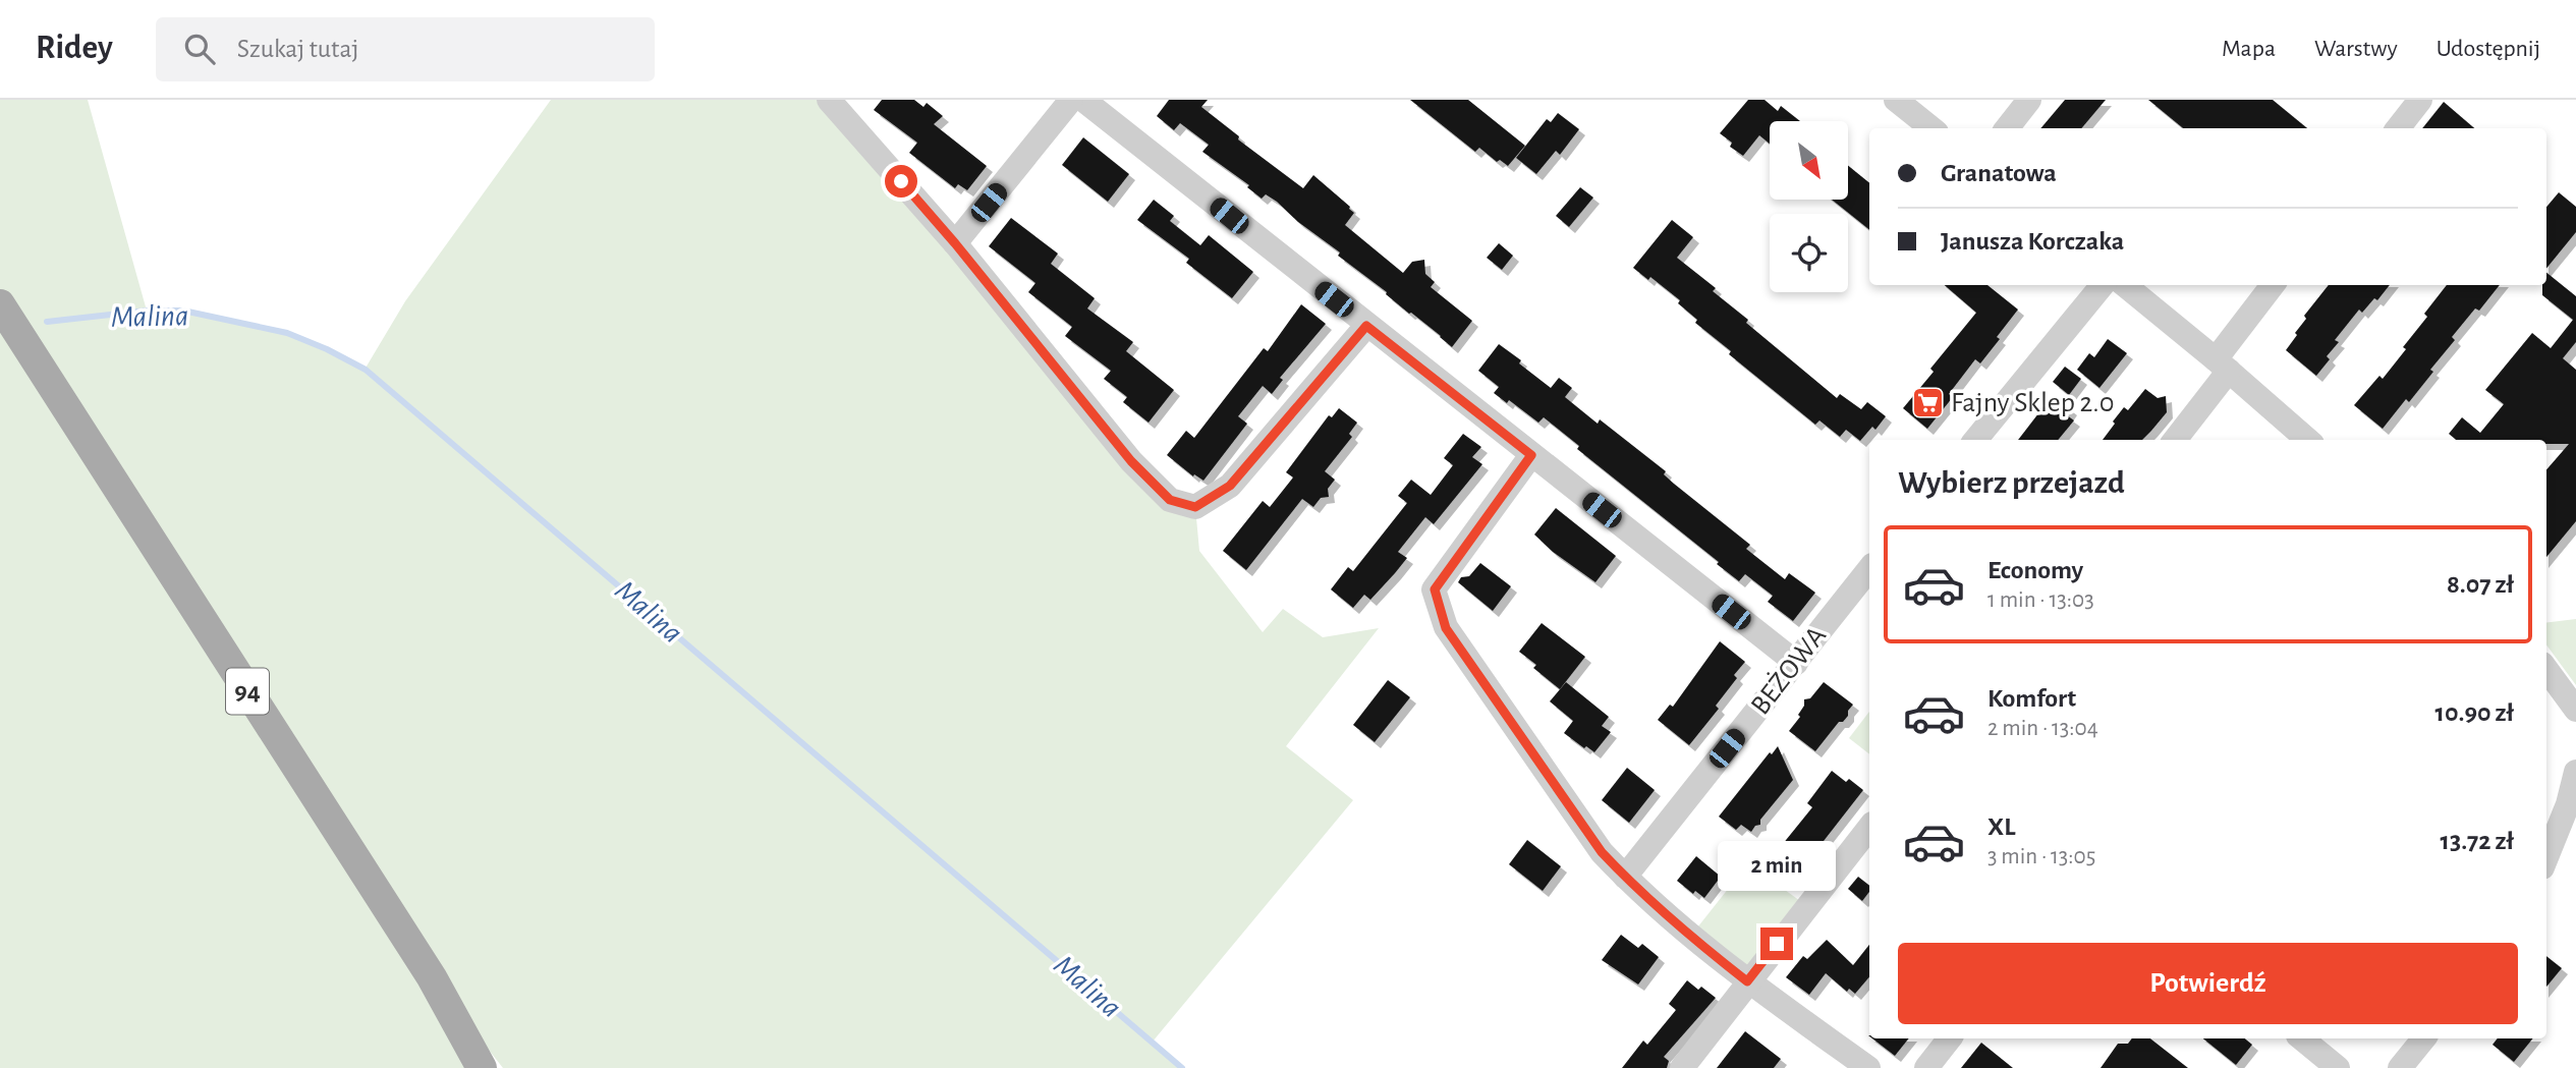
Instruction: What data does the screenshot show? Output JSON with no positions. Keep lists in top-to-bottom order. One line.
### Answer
{"streets":{"main road":["94"],"street":["BEŻOWA"]},"water":["Malina"],"places":{"supermarket":["Fajny Sklep 2.0"]},"north":"bottom right","page":{"header":"Ridey","search":"Szukaj tutaj","nav":["Mapa","Warstwy","Udostępnij"],"banner":["Granatowa","Janusza Korczaka"],"heading":"Wybierz przejazd","list":[{"name":"Economy","note":"1 min · 13:03","value":"8.07 zł"},{"name":"Komfort","note":"2 min · 13:04","value":"10.90 zł"},{"name":"XL","note":"3 min · 13:05","value":"13.72 zł"}],"bubble":"2 min","buttons":"Potwierdź"}}
